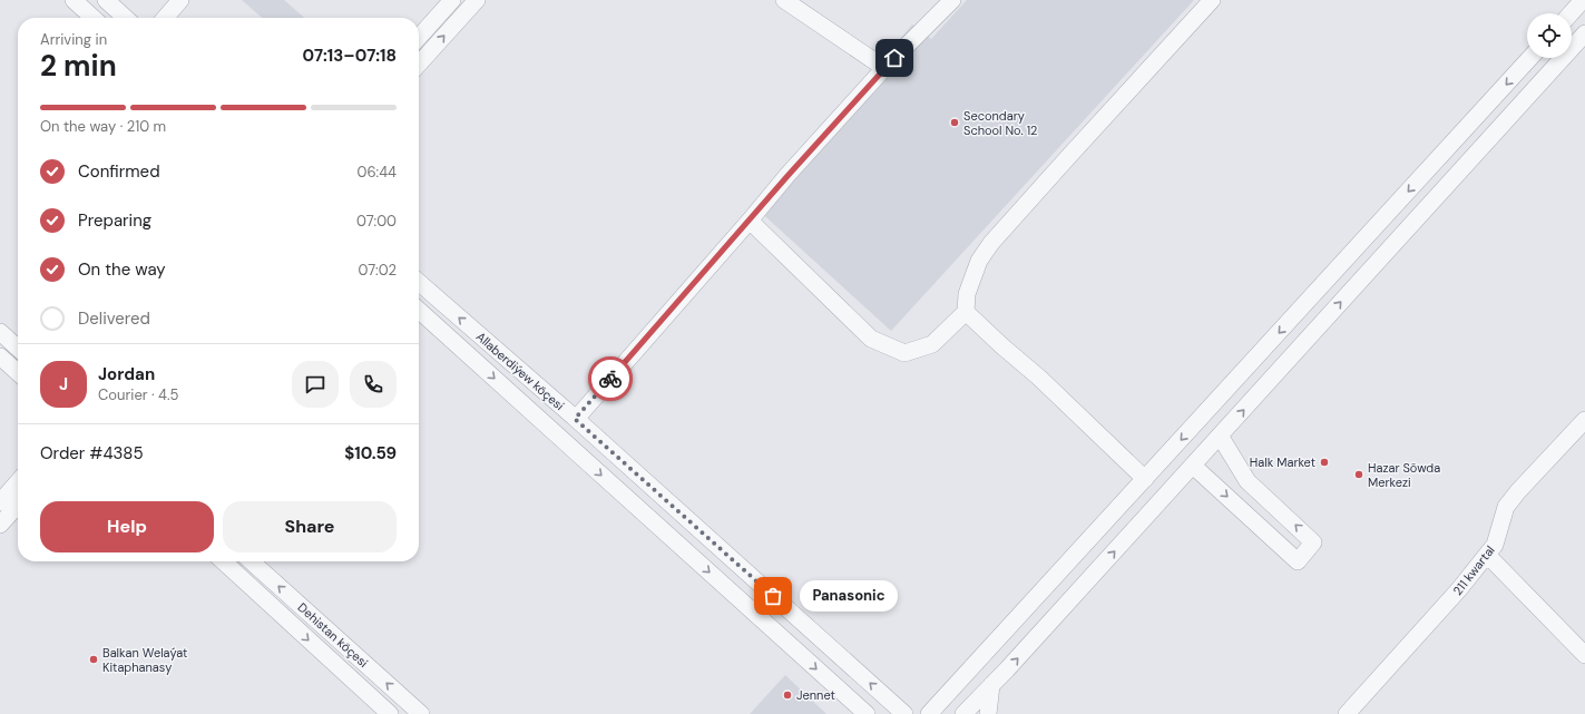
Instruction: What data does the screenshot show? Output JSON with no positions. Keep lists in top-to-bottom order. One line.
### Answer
{"streets":{"street":["Allaberdiýew köçesi","211 kwartal","Dehistan köçesi"]},"places":["Secondary School No. 12","Halk Market","Hazar Söwda Merkezi","Panasonic","Balkan Welaýat Kitaphanasy","Jennet"],"page":{"heading":["2 min","Arriving in","07:13–07:18"],"panel":["Jordan","Courier · 4.5","Order #4385","$10.59"],"bar":"On the way · 210 m","list":[["Confirmed","06:44"],["Preparing","07:00"],["On the way","07:02"],"Delivered"],"round":"J","buttons":["Help","Share"],"bubble":"Panasonic"}}
